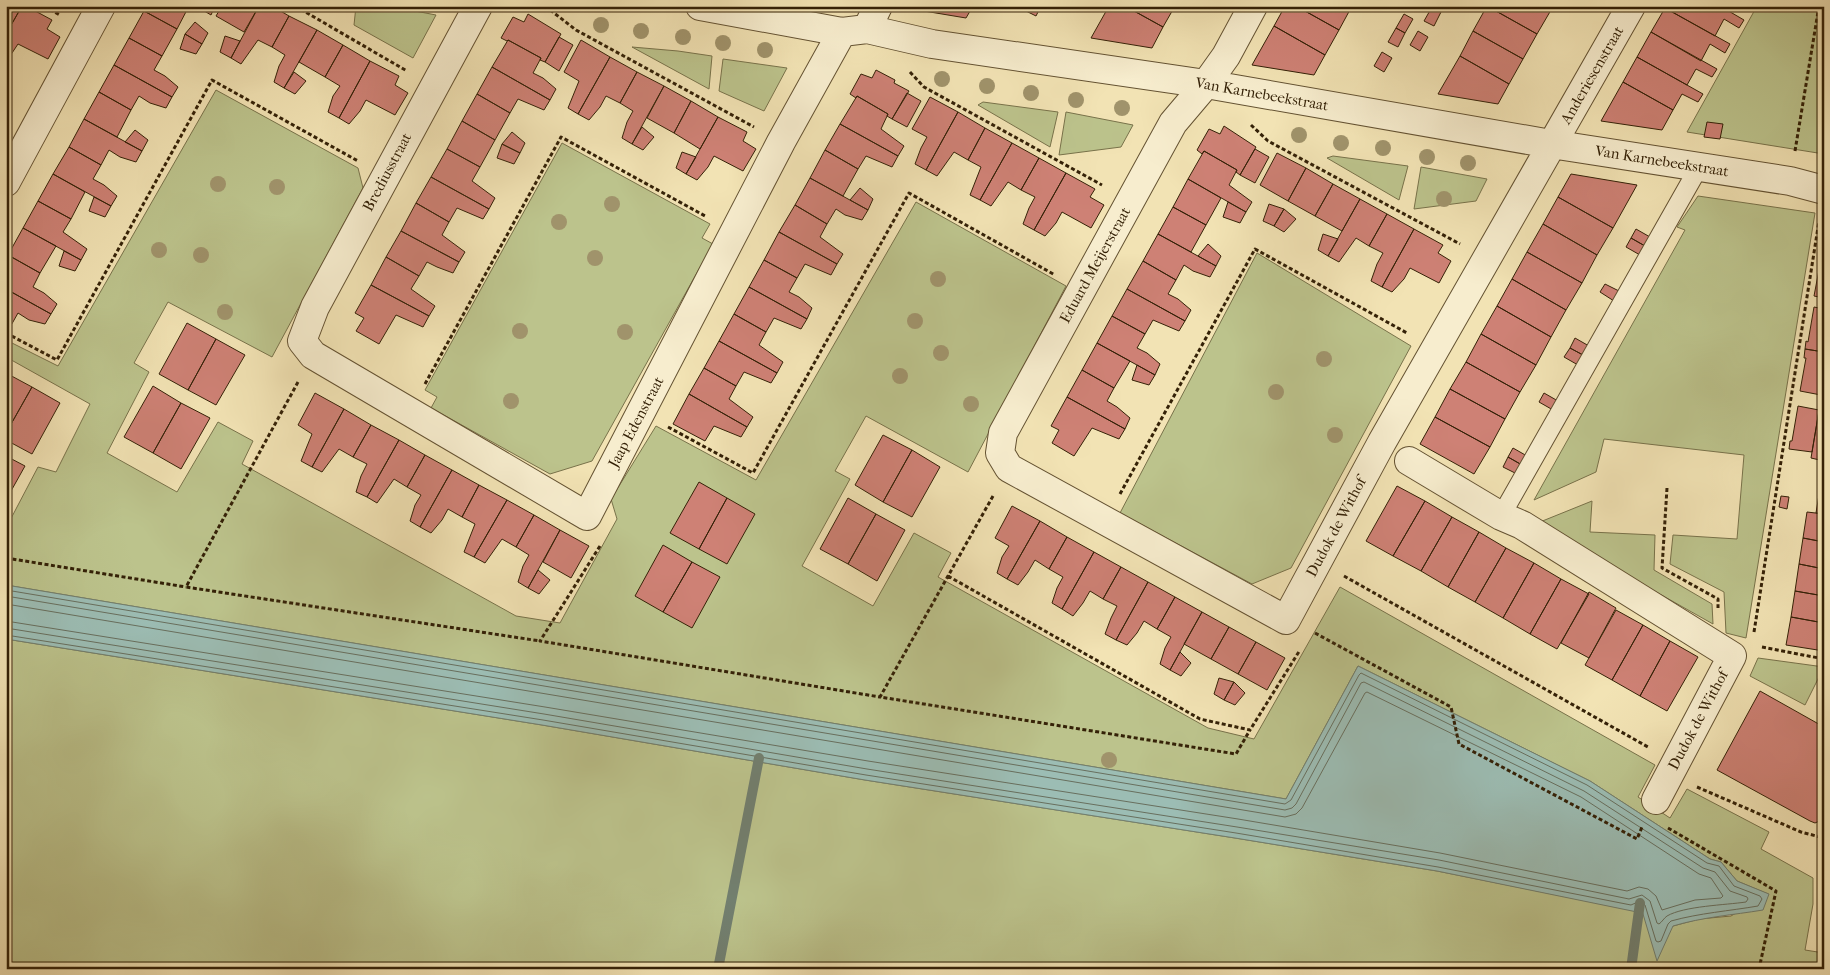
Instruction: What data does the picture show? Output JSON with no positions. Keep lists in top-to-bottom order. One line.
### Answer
{"streets":{"street":["Anderiesenstraat","Van Karnebeekstraat","Brediusstraat","Eduard Meijerstraat","Jaap Edenstraat","Dudok de Withof"]},"crossings":[["Anderiesenstraat","Van Karnebeekstraat"],["Anderiesenstraat","Dudok de Withof"],["Van Karnebeekstraat","Eduard Meijerstraat"],["Van Karnebeekstraat","Jaap Edenstraat"],["Van Karnebeekstraat","Dudok de Withof"],["Eduard Meijerstraat","Dudok de Withof"]]}
